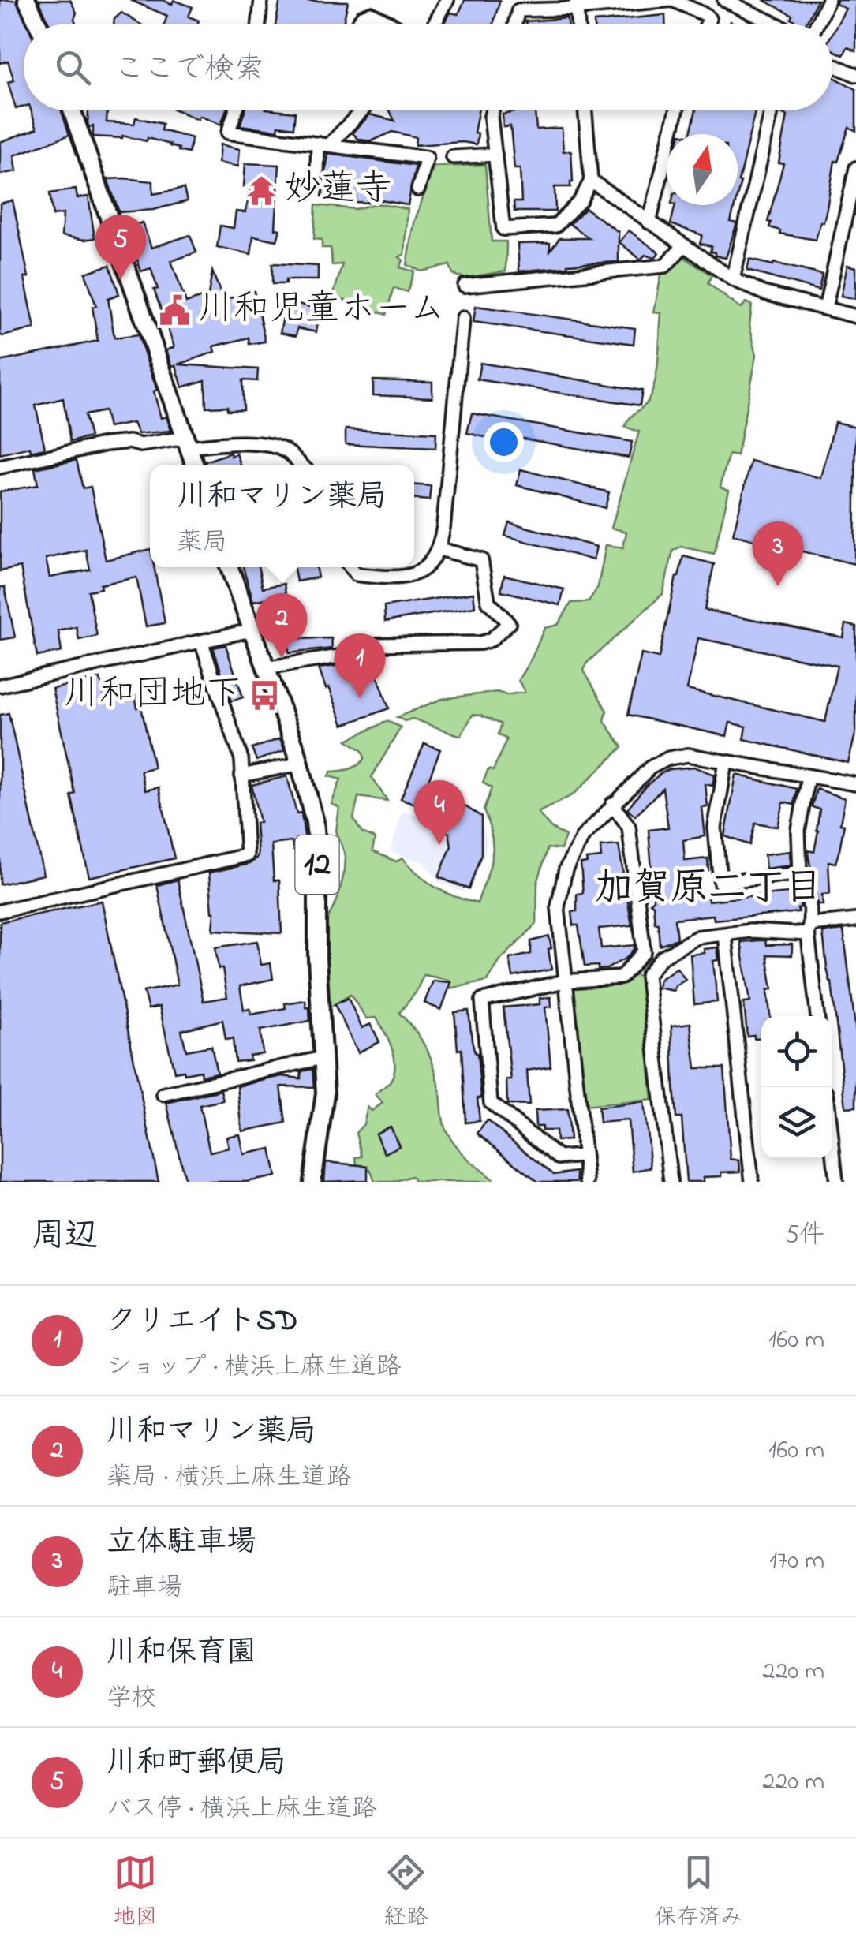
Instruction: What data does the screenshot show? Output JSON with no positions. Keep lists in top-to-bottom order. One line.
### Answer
{"streets":{"main road":["12"]},"districts":["加賀原二丁目"],"places":{"temple":["妙蓮寺"],"public building":["川和児童ホーム"],"bus stop":["川和団地下"]},"north":"top","page":{"search":"ここで検索","pins":["5","3","2","1","4"],"popup":["川和マリン薬局","薬局"],"heading":["周辺","5件"],"list":[{"mark":"1","name":"クリエイトSD","note":"ショップ · 横浜上麻生道路","value":"160 m"},{"mark":"2","name":"川和マリン薬局","note":"薬局 · 横浜上麻生道路","value":"160 m"},{"mark":"3","name":"立体駐車場","note":"駐車場","value":"170 m"},{"mark":"4","name":"川和保育園","note":"学校","value":"220 m"},{"mark":"5","name":"川和町郵便局","note":"バス停 · 横浜上麻生道路","value":"220 m"}],"nav":["地図","経路","保存済み"]}}
